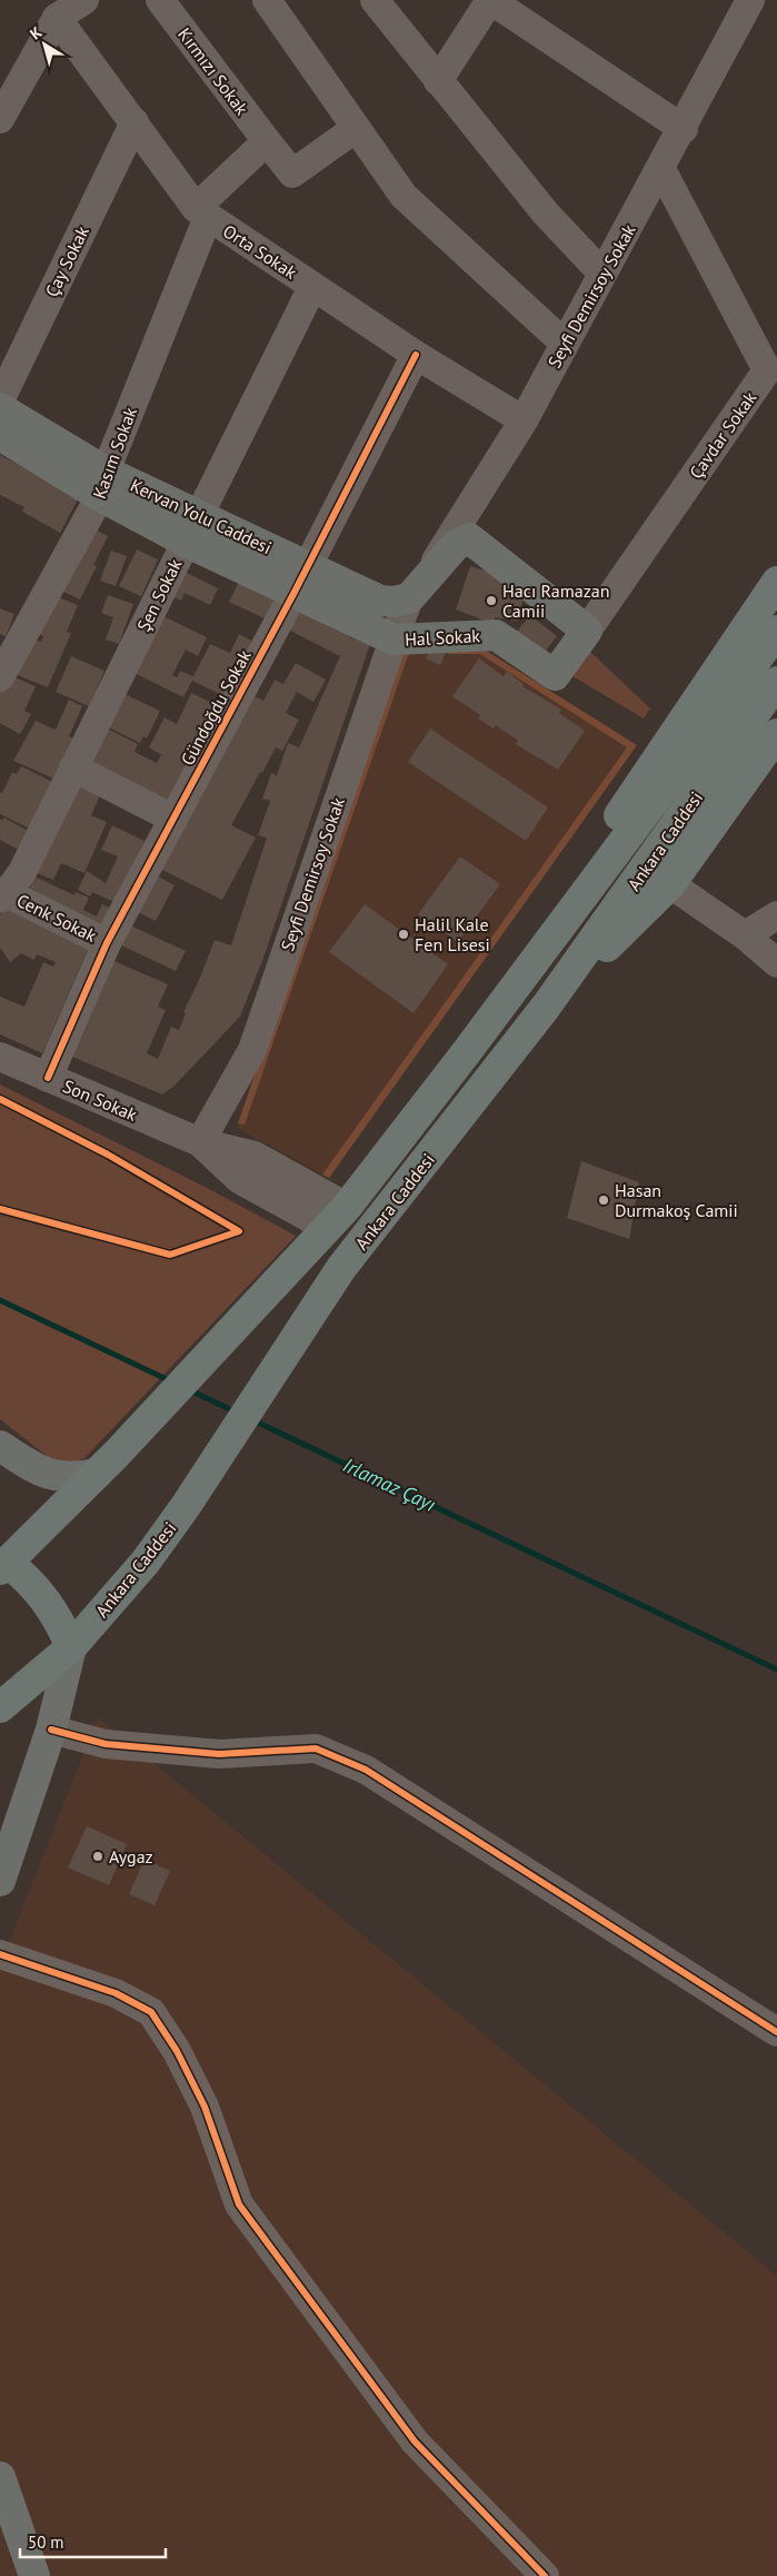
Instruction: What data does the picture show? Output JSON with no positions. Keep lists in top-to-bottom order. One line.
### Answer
{"streets":{"highway":["Ankara Caddesi"],"main road":["Kervan Yolu Caddesi","Hal Sokak"],"street":["Kırmızı Sokak","Orta Sokak","Çay Sokak","Seyfi Demirsoy Sokak","Çavdar Sokak","Kasım Sokak","Şen Sokak","Gündoğdu Sokak","Cenk Sokak","Son Sokak"]},"crossings":[["Kırmızı Sokak","Kasım Sokak"],["Orta Sokak","Çay Sokak"],["Orta Sokak","Seyfi Demirsoy Sokak"],["Orta Sokak","Kasım Sokak"],["Orta Sokak","Şen Sokak"],["Orta Sokak","Gündoğdu Sokak"],["Seyfi Demirsoy Sokak","Çavdar Sokak"],["Seyfi Demirsoy Sokak","Kervan Yolu Caddesi"],["Seyfi Demirsoy Sokak","Hal Sokak"],["Seyfi Demirsoy Sokak","Son Sokak"],["Çavdar Sokak","Hal Sokak"],["Kasım Sokak","Kervan Yolu Caddesi"],["Kervan Yolu Caddesi","Şen Sokak"],["Kervan Yolu Caddesi","Hal Sokak"],["Kervan Yolu Caddesi","Gündoğdu Sokak"],["Şen Sokak","Cenk Sokak"],["Gündoğdu Sokak","Cenk Sokak"],["Gündoğdu Sokak","Son Sokak"],["Ankara Caddesi","Son Sokak"]],"water":["Irlamaz Çayı"],"places":["Hacı Ramazan Camii","Halil Kale Fen Lisesi","Hasan Durmakoş Camii","Aygaz"],"scale_bar":"50 m","north":"top left"}
